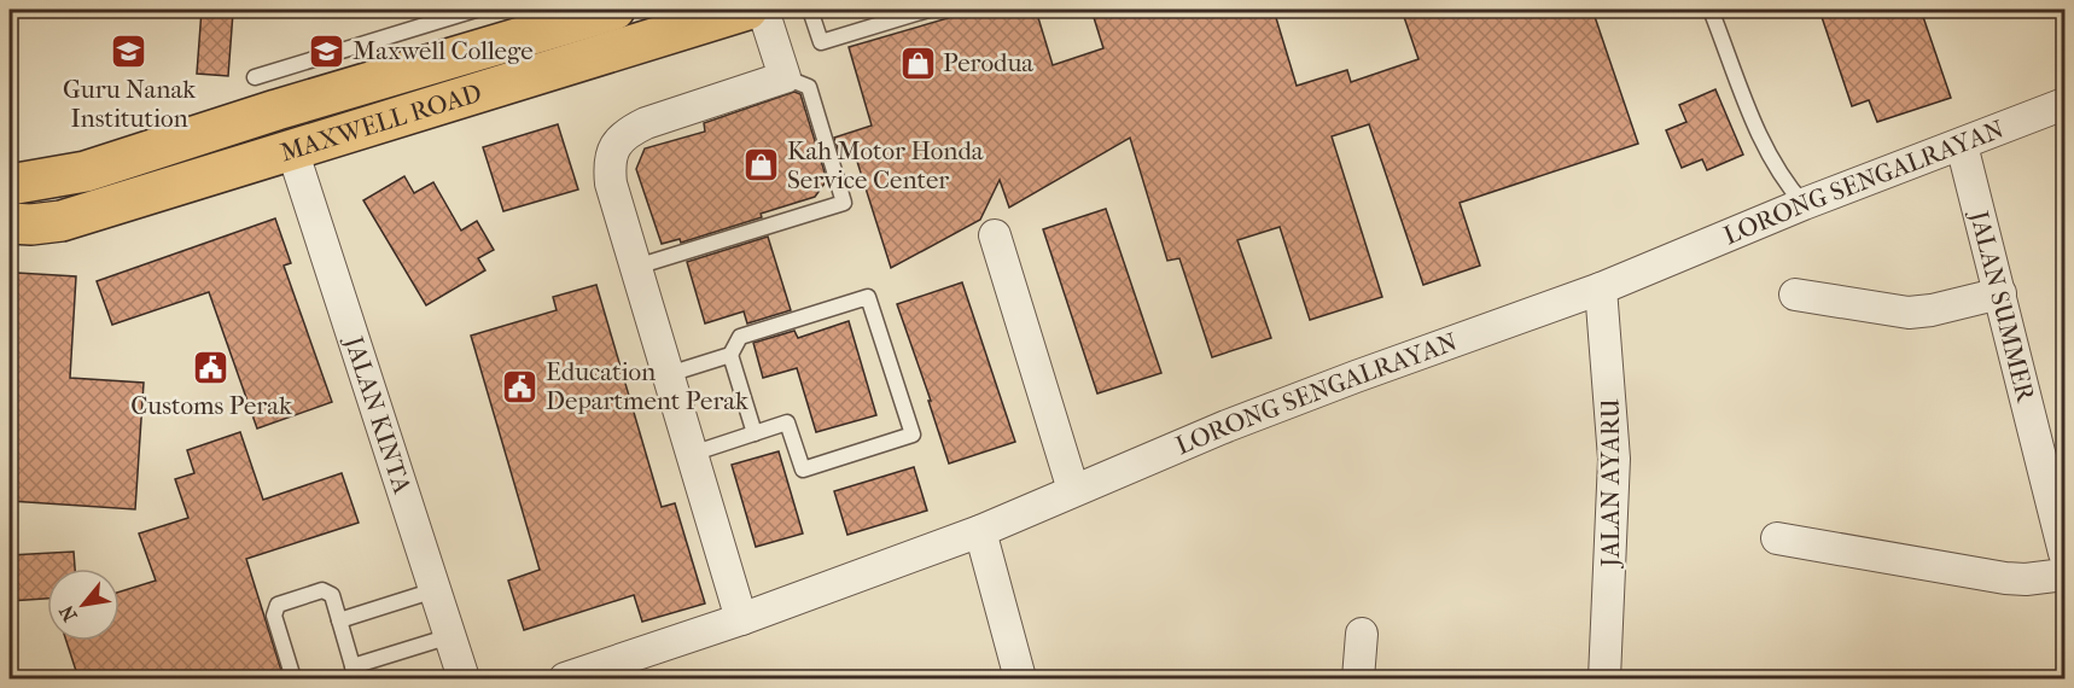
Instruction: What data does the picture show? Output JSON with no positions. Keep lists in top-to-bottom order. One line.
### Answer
{"streets":{"main road":["MAXWELL ROAD"],"street":["LORONG SENGALRAYAN","JALAN SUMMER","JALAN KINTA","JALAN AYARU"]},"crossings":[["MAXWELL ROAD","JALAN KINTA"],["LORONG SENGALRAYAN","JALAN SUMMER"],["LORONG SENGALRAYAN","JALAN AYARU"]],"places":{"school or university":["Maxwell College","Guru Nanak Institution"],"shop":["Perodua","Kah Motor Honda Service Center"],"public building":["Customs Perak","Education Department Perak"]},"north":"bottom left"}
